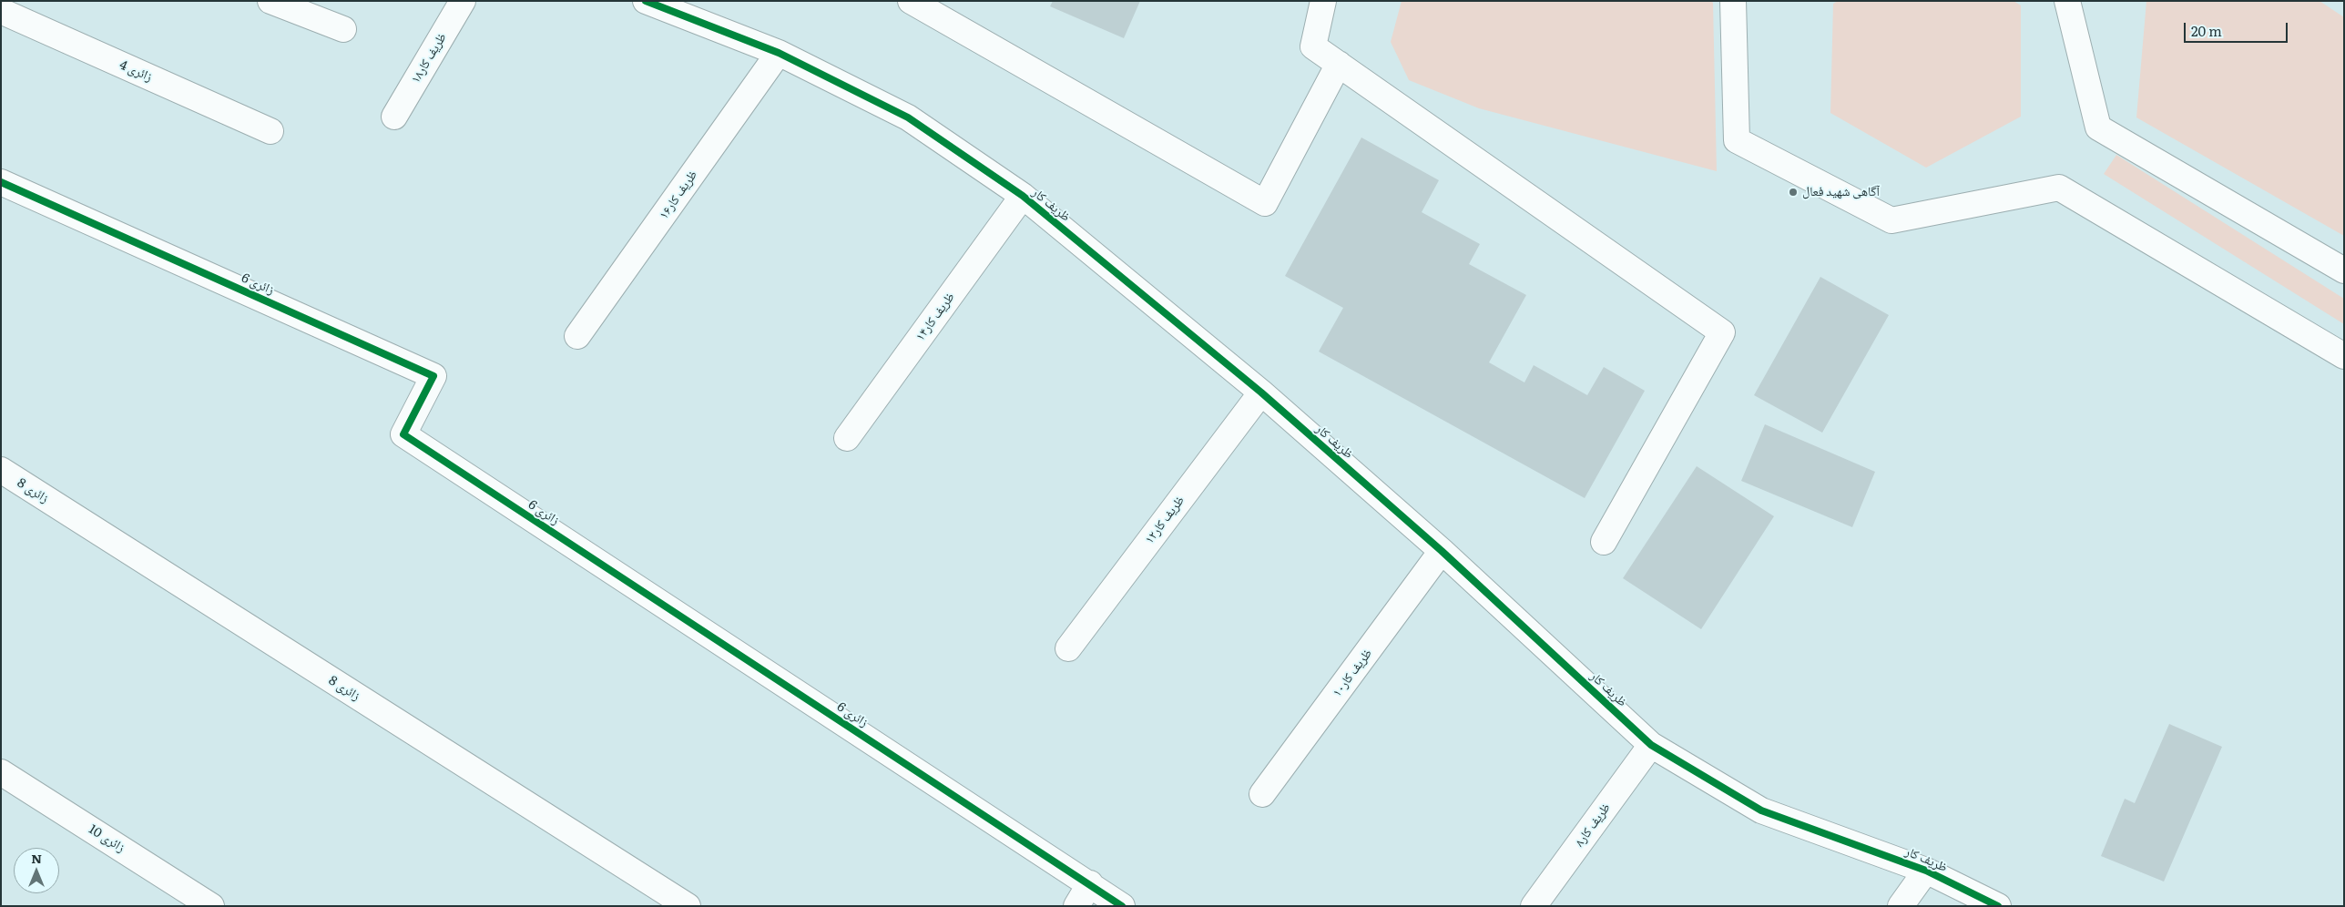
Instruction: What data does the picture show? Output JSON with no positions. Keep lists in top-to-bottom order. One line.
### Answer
{"streets":{"street":["ظریف کار۱۸","زائری 4","ظریف کار۱۶","ظریف کار","6 زائری","ظریف کار۱۴","8 زائری","ظریف کار۱۲","ظریف کار۱۰","ظریف کار۸","10 زائری"]},"crossings":[["ظریف کار۱۶","ظریف کار"],["ظریف کار","ظریف کار۱۴"],["ظریف کار","ظریف کار۱۲"],["ظریف کار","ظریف کار۱۰"],["ظریف کار","ظریف کار۸"]],"places":["آگاهی شهید فعال"],"scale_bar":"20 m","north":"top"}
